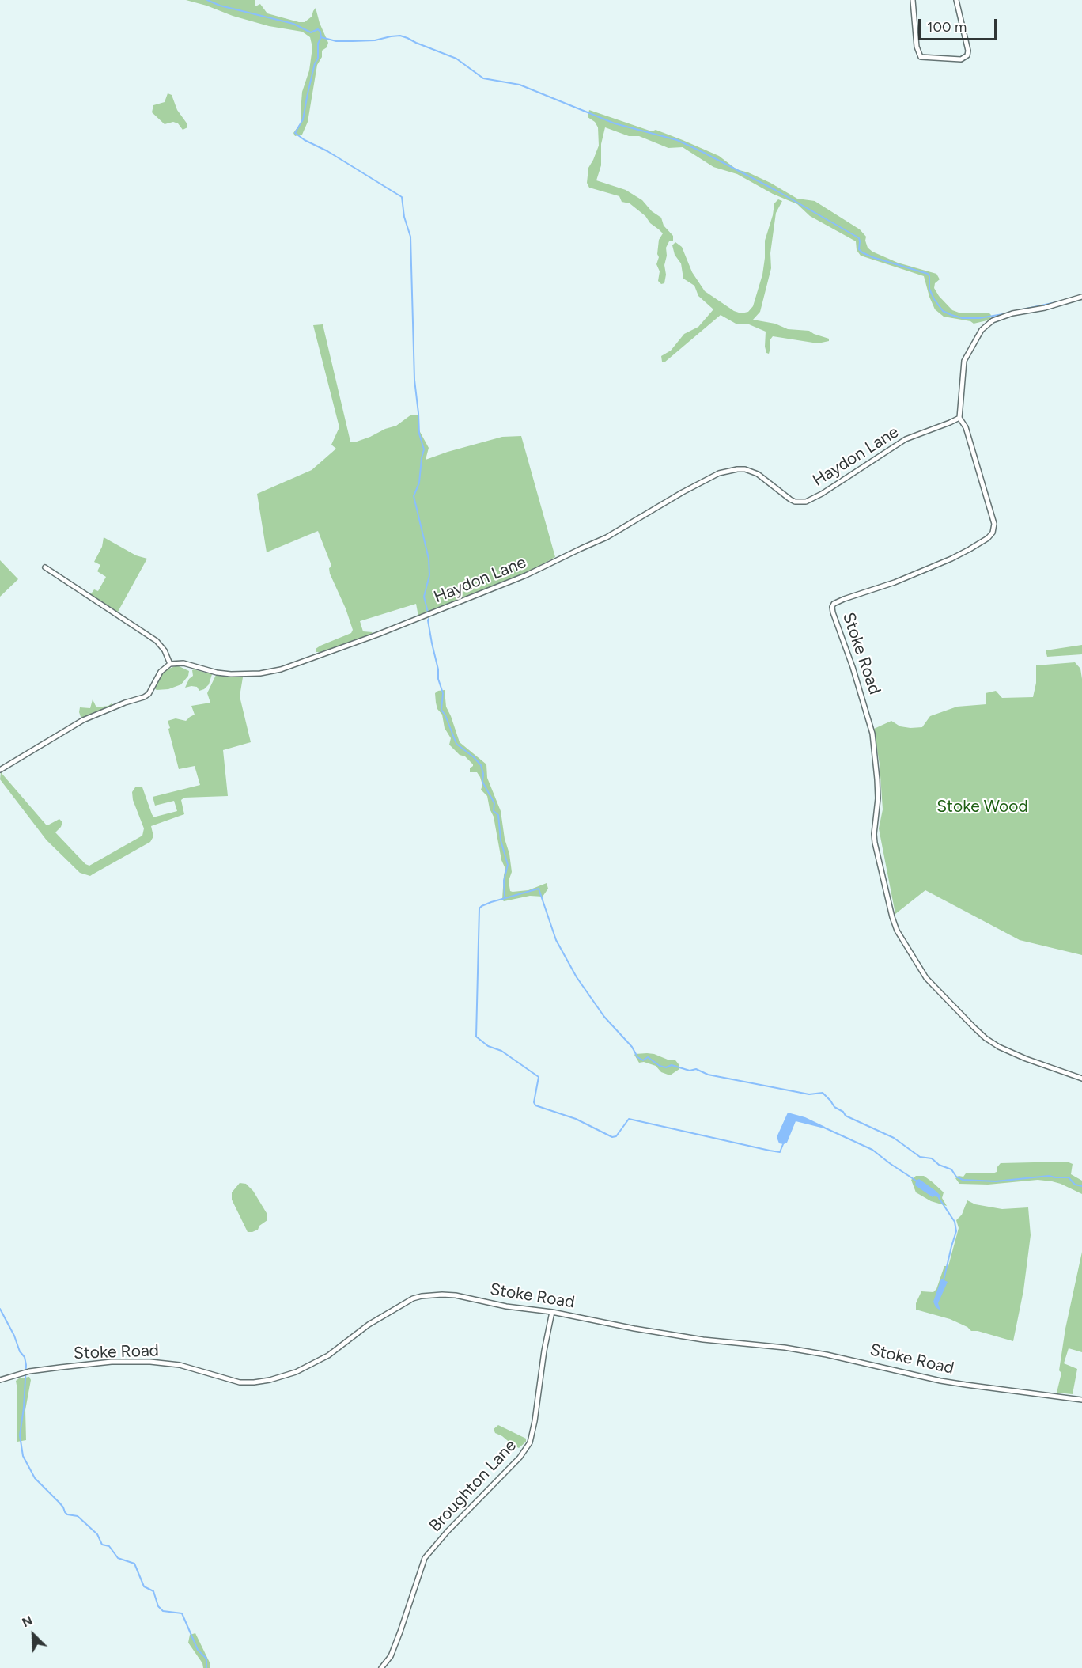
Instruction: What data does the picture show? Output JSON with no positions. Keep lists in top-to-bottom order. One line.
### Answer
{"streets":{"street":["Haydon Lane","Stoke Road","Broughton Lane"]},"crossings":[["Haydon Lane","Stoke Road"],["Stoke Road","Broughton Lane"]],"parks":["Stoke Wood"],"scale_bar":"100 m","north":"top left"}
